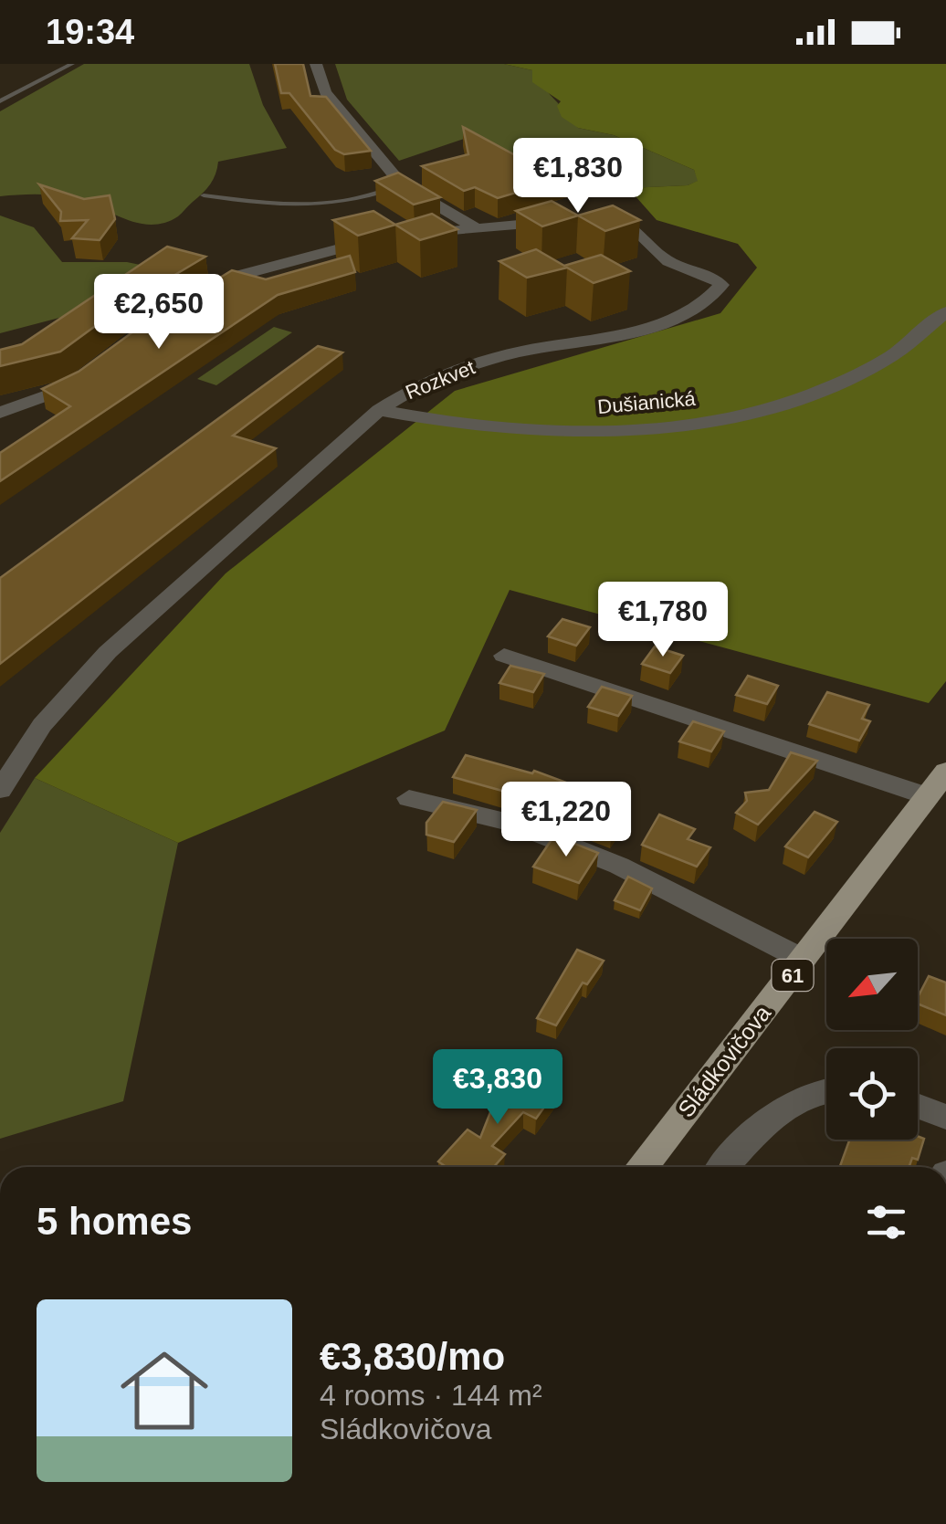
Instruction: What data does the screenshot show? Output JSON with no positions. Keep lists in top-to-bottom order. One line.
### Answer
{"streets":{"main road":["61","Sládkovičova"],"street":["Rozkvet","Dušianická"]},"crossings":[["Rozkvet","Dušianická"]],"north":"bottom left","page":{"status":"19:34","price":["€1,830","€2,650","€1,780","€1,220","€3,830"],"heading":"5 homes","list":[{"name":"€3,830/mo","note":"4 rooms · 144 m² · Sládkovičova"}]}}
